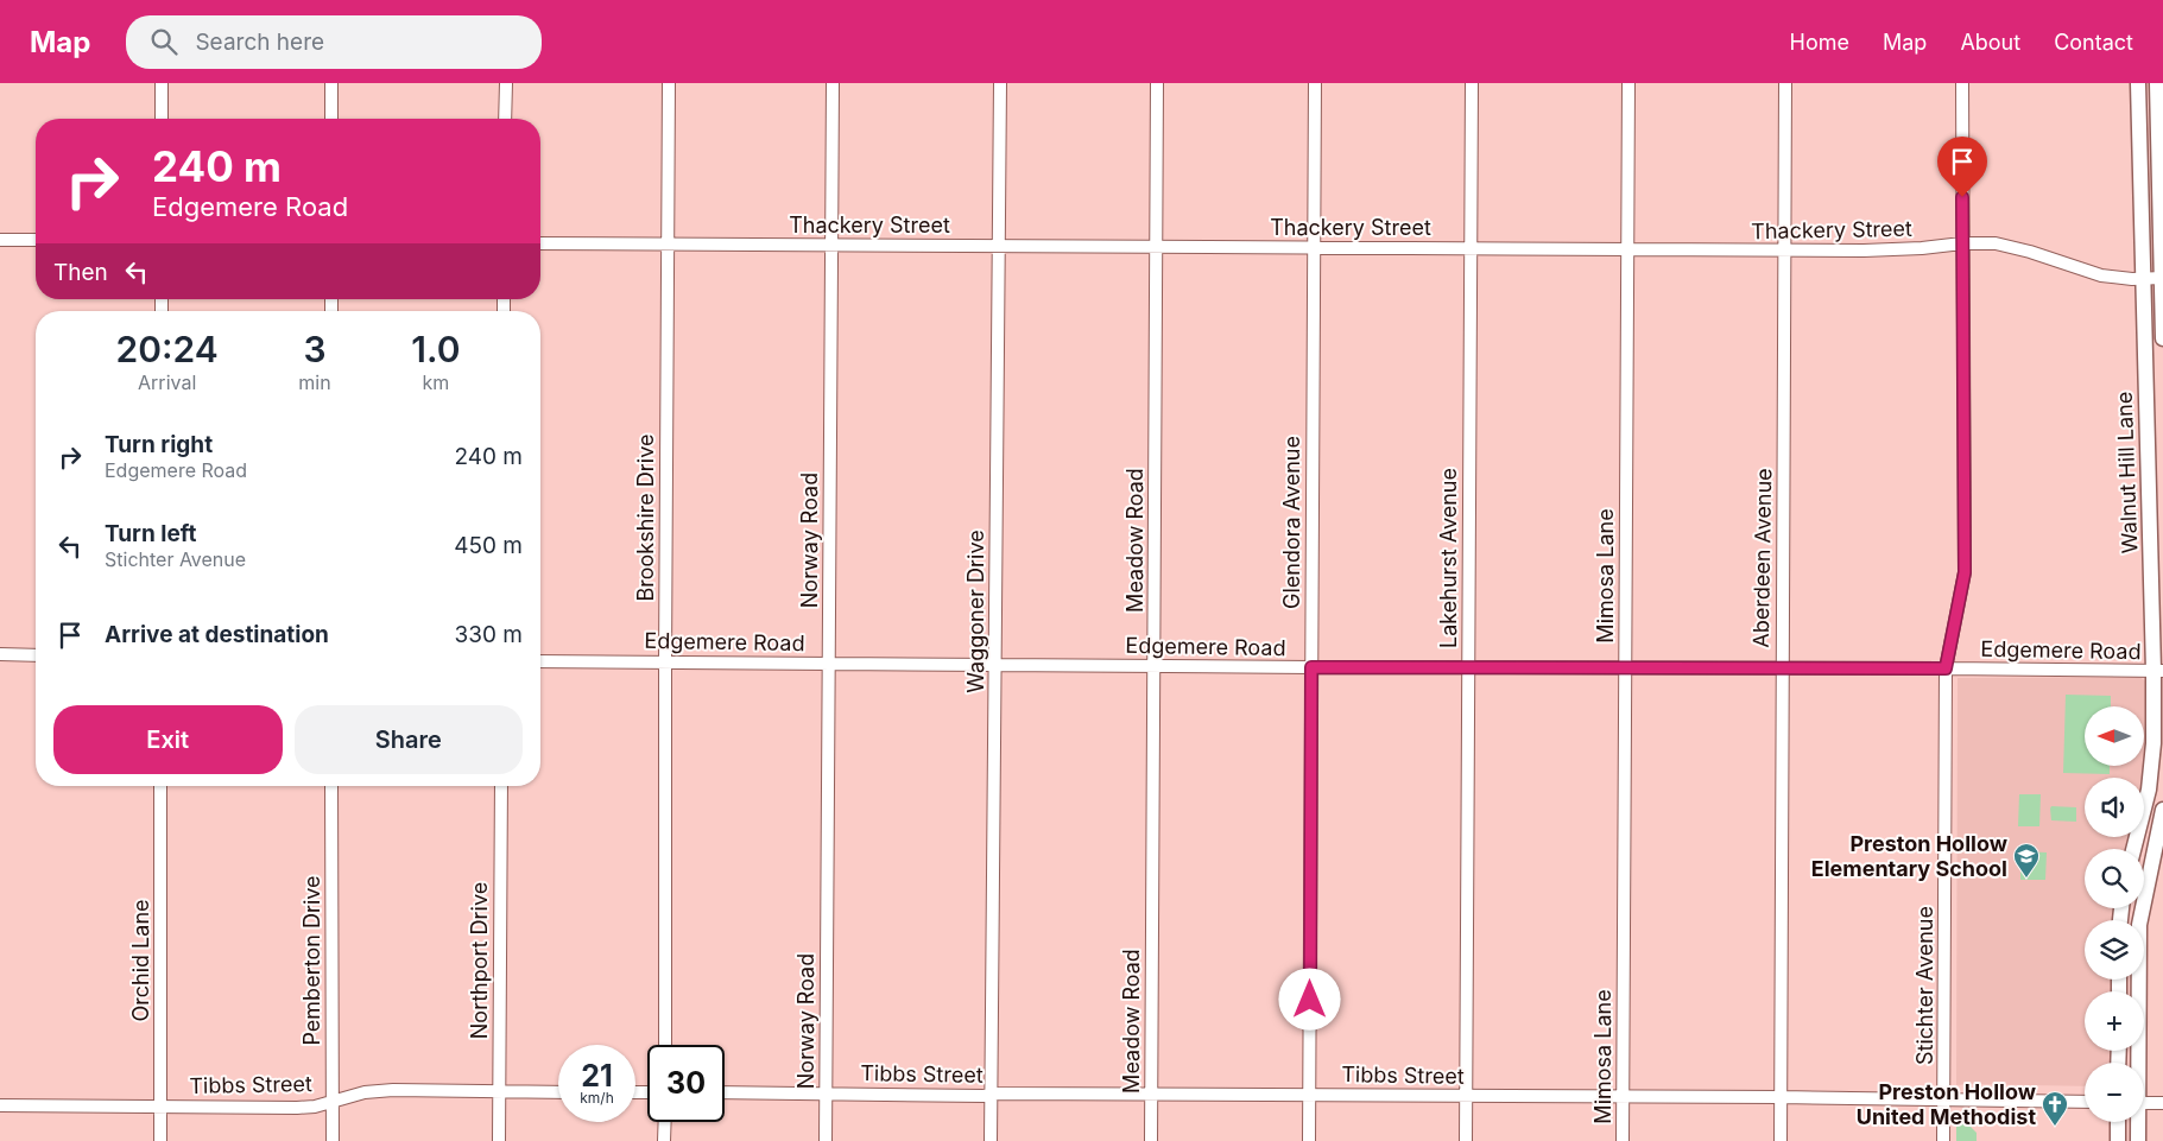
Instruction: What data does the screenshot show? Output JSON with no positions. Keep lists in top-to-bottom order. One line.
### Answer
{"streets":{"main road":["Walnut Hill Lane"],"street":["Thackery Street","Brookshire Drive","Glendora Avenue","Norway Road","Meadow Road","Lakehurst Avenue","Aberdeen Avenue","Mimosa Lane","Waggoner Drive","Edgemere Road","Orchid Lane","Pemberton Drive","Northport Drive","Stichter Avenue","Tibbs Street"]},"crossings":[["Thackery Street","Walnut Hill Lane"],["Thackery Street","Brookshire Drive"],["Thackery Street","Glendora Avenue"],["Thackery Street","Norway Road"],["Thackery Street","Meadow Road"],["Thackery Street","Lakehurst Avenue"],["Thackery Street","Aberdeen Avenue"],["Thackery Street","Mimosa Lane"],["Thackery Street","Waggoner Drive"],["Thackery Street","Stichter Avenue"],["Walnut Hill Lane","Edgemere Road"],["Brookshire Drive","Edgemere Road"],["Glendora Avenue","Edgemere Road"],["Glendora Avenue","Tibbs Street"],["Norway Road","Edgemere Road"],["Norway Road","Tibbs Street"],["Meadow Road","Edgemere Road"],["Meadow Road","Tibbs Street"],["Lakehurst Avenue","Edgemere Road"],["Lakehurst Avenue","Tibbs Street"],["Aberdeen Avenue","Edgemere Road"],["Aberdeen Avenue","Tibbs Street"],["Mimosa Lane","Edgemere Road"],["Mimosa Lane","Tibbs Street"],["Waggoner Drive","Edgemere Road"],["Waggoner Drive","Tibbs Street"],["Edgemere Road","Stichter Avenue"],["Orchid Lane","Tibbs Street"],["Pemberton Drive","Tibbs Street"],["Northport Drive","Tibbs Street"],["Stichter Avenue","Tibbs Street"]],"places":{"school or university":["Preston Hollow Elementary School"],"church":["Preston Hollow United Methodist"]},"north":"left","page":{"header":"Map","search":"Search here","nav":["Home","Map","About","Contact"],"turn":["240 m","Edgemere Road"],"then":"Then","eta":["20:24","Arrival","3","min","1.0","km"],"list":[{"name":"Turn right","note":"Edgemere Road","value":"240 m"},{"name":"Turn left","note":"Stichter Avenue","value":"450 m"},{"name":"Arrive at destination","value":"330 m"}],"buttons":["Exit","Share"],"map_buttons":["+","−"],"speed":"21 km/h","limit":"30"}}
